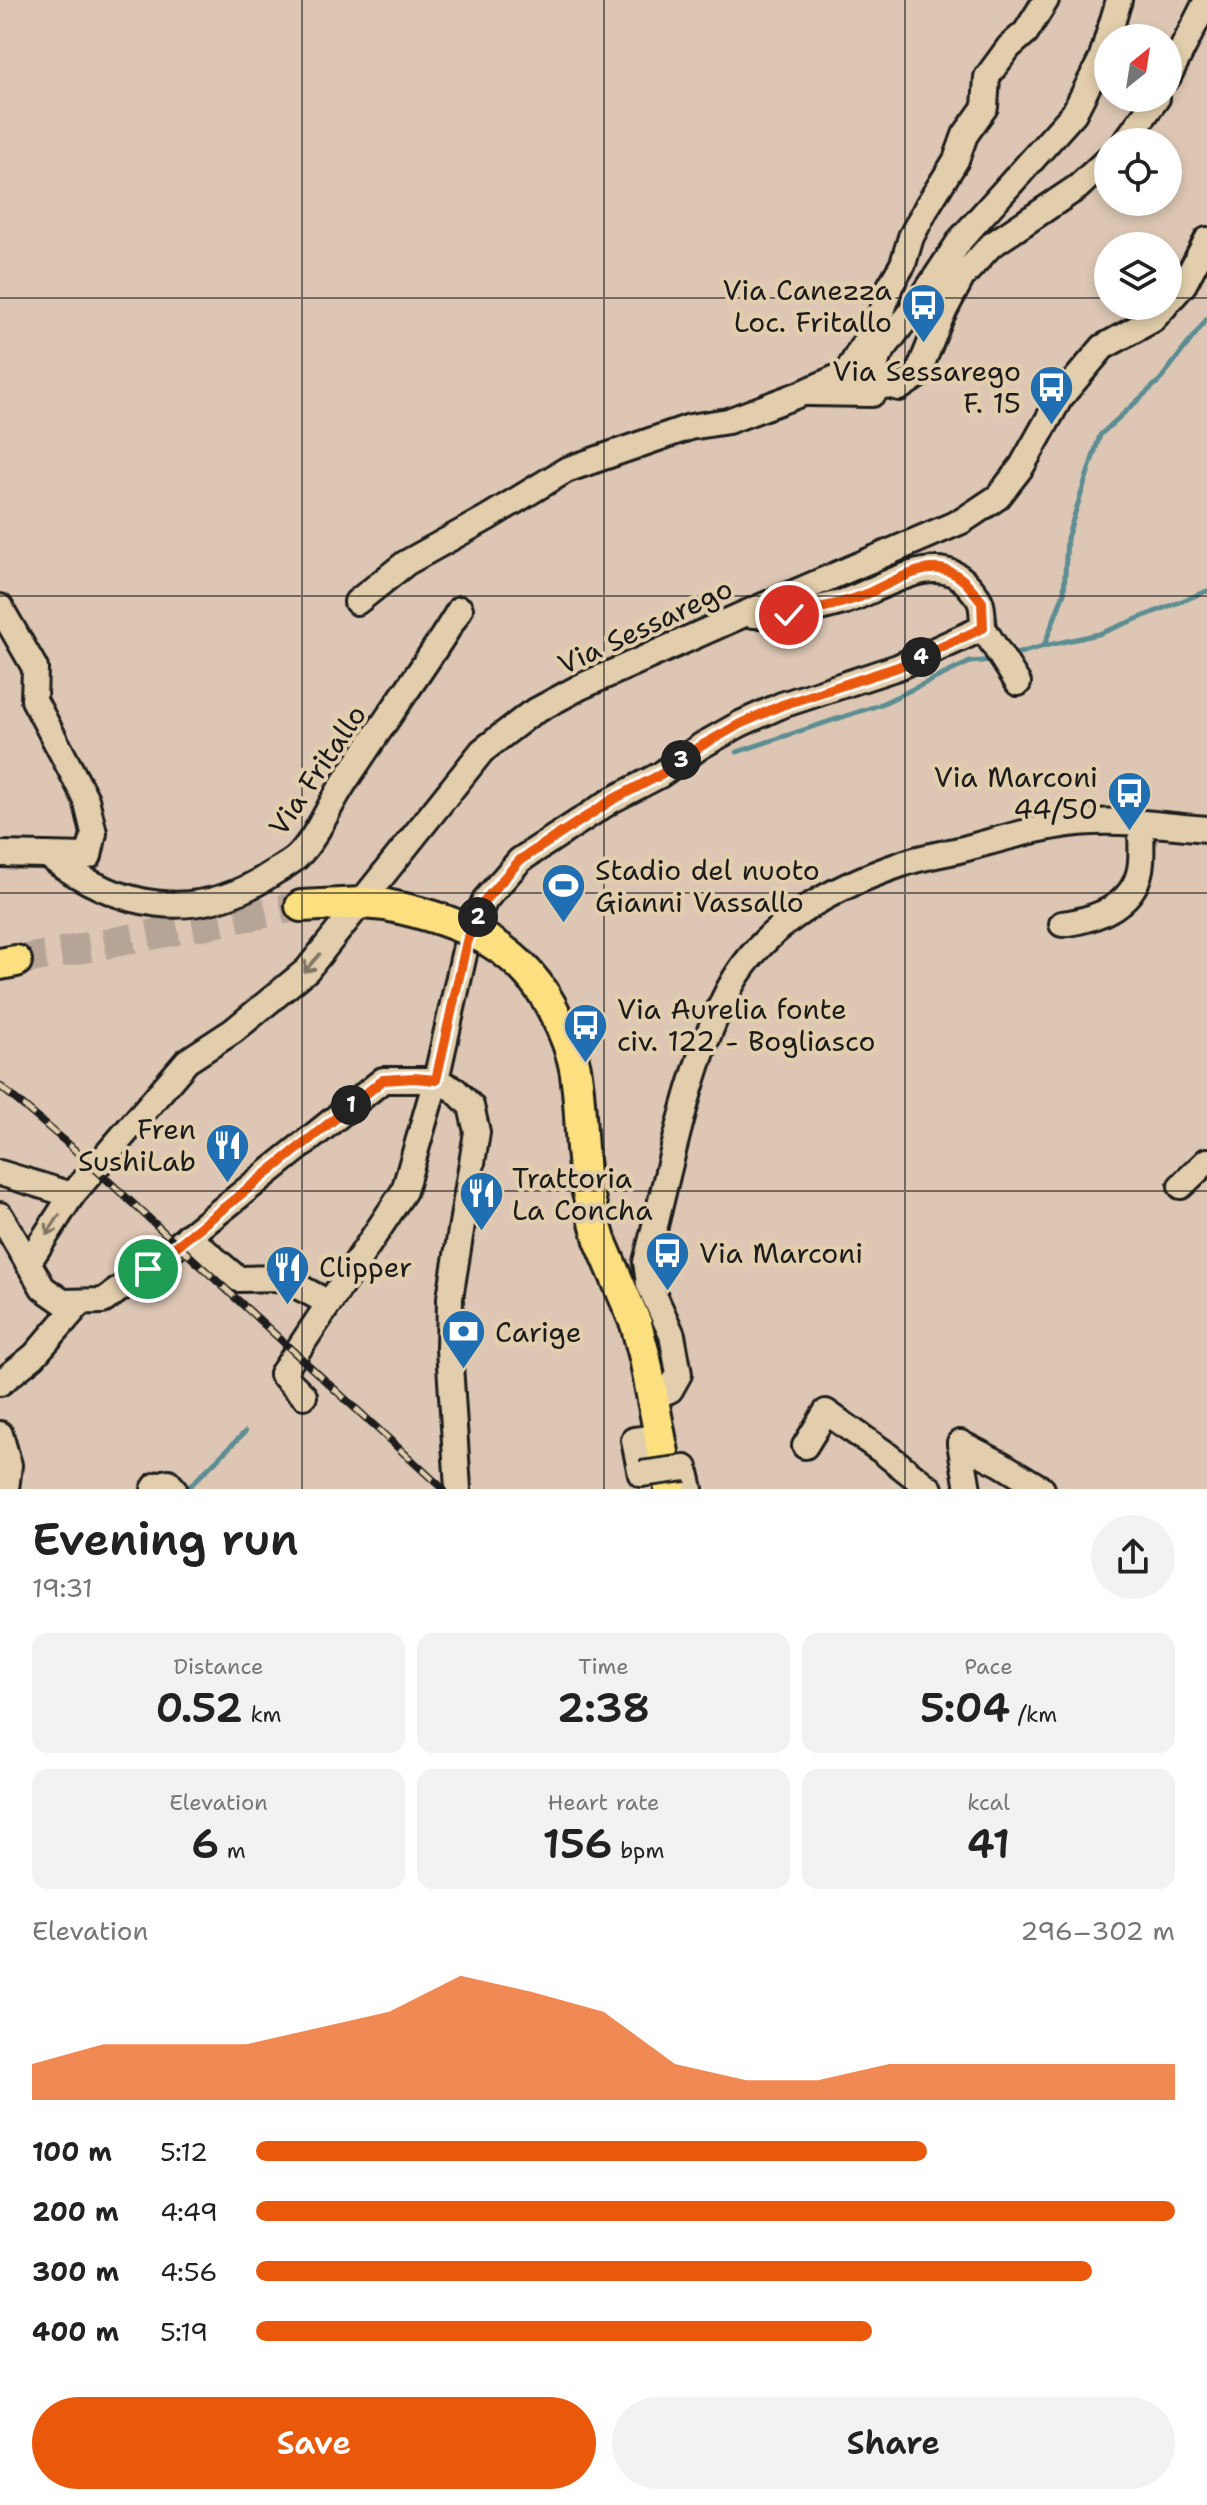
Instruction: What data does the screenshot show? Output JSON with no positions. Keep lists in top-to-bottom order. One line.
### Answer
{"streets":{"street":["Via Sessarego","Via Fritallo"]},"places":{"bus stop":["Via Canezza Loc. Fritallo","Via Sessarego F. 15","Via Marconi 44/50","Via Aurelia fonte civ. 122 - Bogliasco","Via Marconi"],"sports":["Stadio del nuoto Gianni Vassallo"],"restaurant":["Fren SushiLab","Trattoria La Concha","Clipper"],"bank":["Carige"]},"north":"top right","page":{"pins":["4","3","2","1"],"heading":["Evening run","19:31"],"stats":[["Distance","0.52 km"],["Time","2:38"],["Pace","5:04 /km"],["Elevation","6 m"],["Heart rate","156 bpm"],["kcal","41"]],"chart":["Elevation","296–302 m"],"list":[{"name":"100 m","note":"5:12"},{"name":"200 m","note":"4:49"},{"name":"300 m","note":"4:56"},{"name":"400 m","note":"5:19"}],"buttons":["Save","Share"]}}
